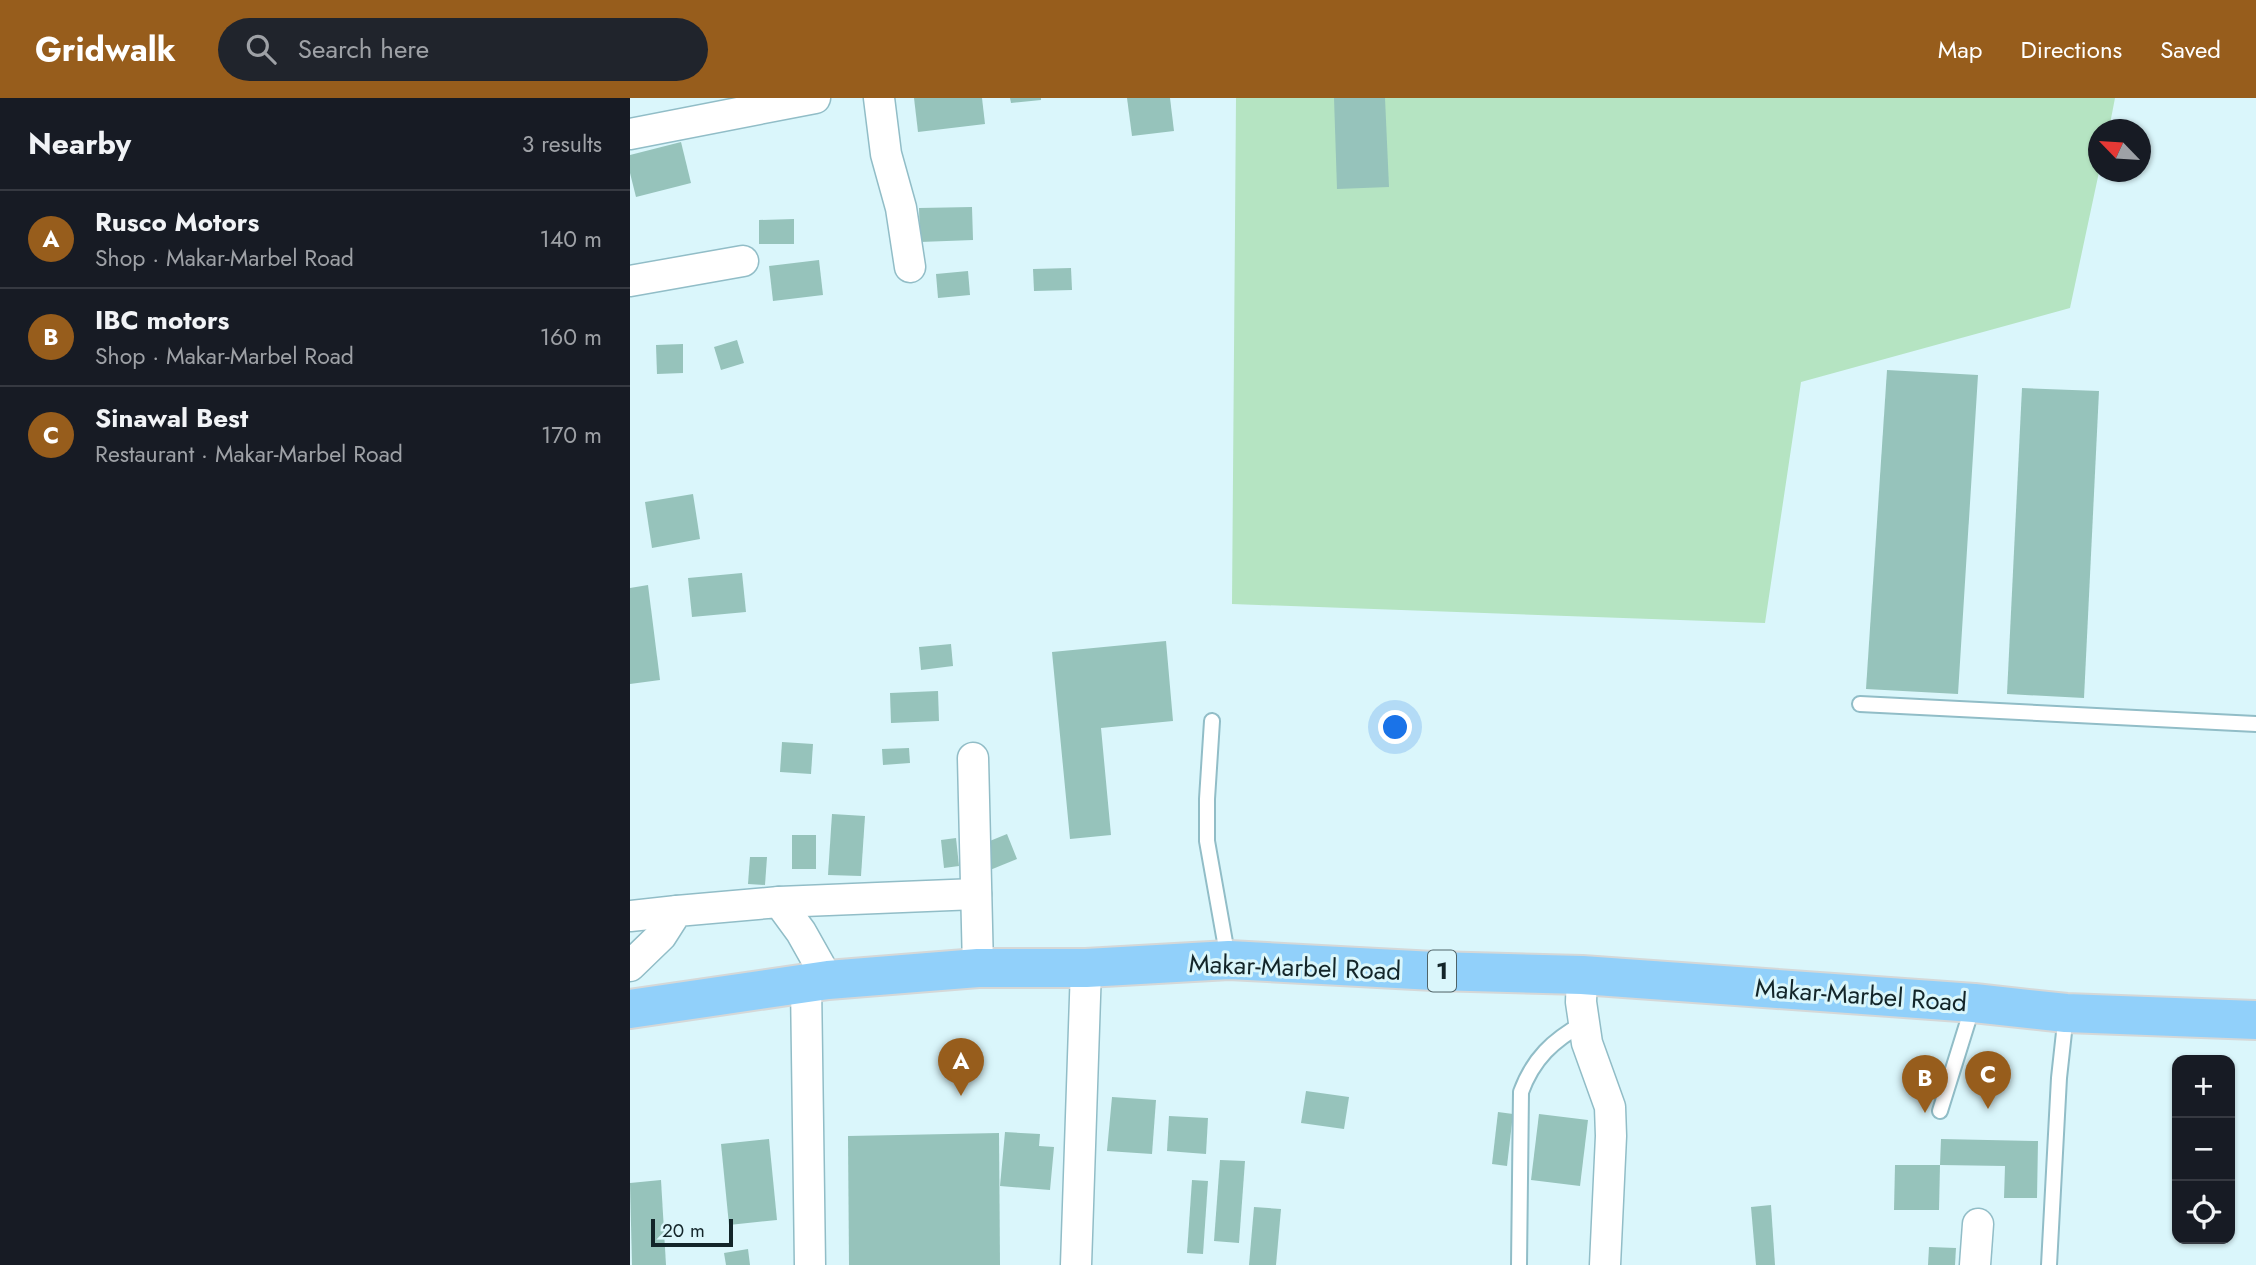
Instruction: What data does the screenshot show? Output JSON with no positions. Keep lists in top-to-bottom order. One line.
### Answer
{"streets":{"main road":["Makar-Marbel Road","1"]},"scale_bar":"20 m","north":"top left","page":{"header":"Gridwalk","search":"Search here","nav":["Map","Directions","Saved"],"heading":["Nearby","3 results"],"list":[{"mark":"A","name":"Rusco Motors","note":"Shop · Makar-Marbel Road","value":"140 m"},{"mark":"B","name":"IBC motors","note":"Shop · Makar-Marbel Road","value":"160 m"},{"mark":"C","name":"Sinawal Best","note":"Restaurant · Makar-Marbel Road","value":"170 m"}],"pins":["A","C","B"],"map_buttons":["+","−"],"scale":"20 m"}}
